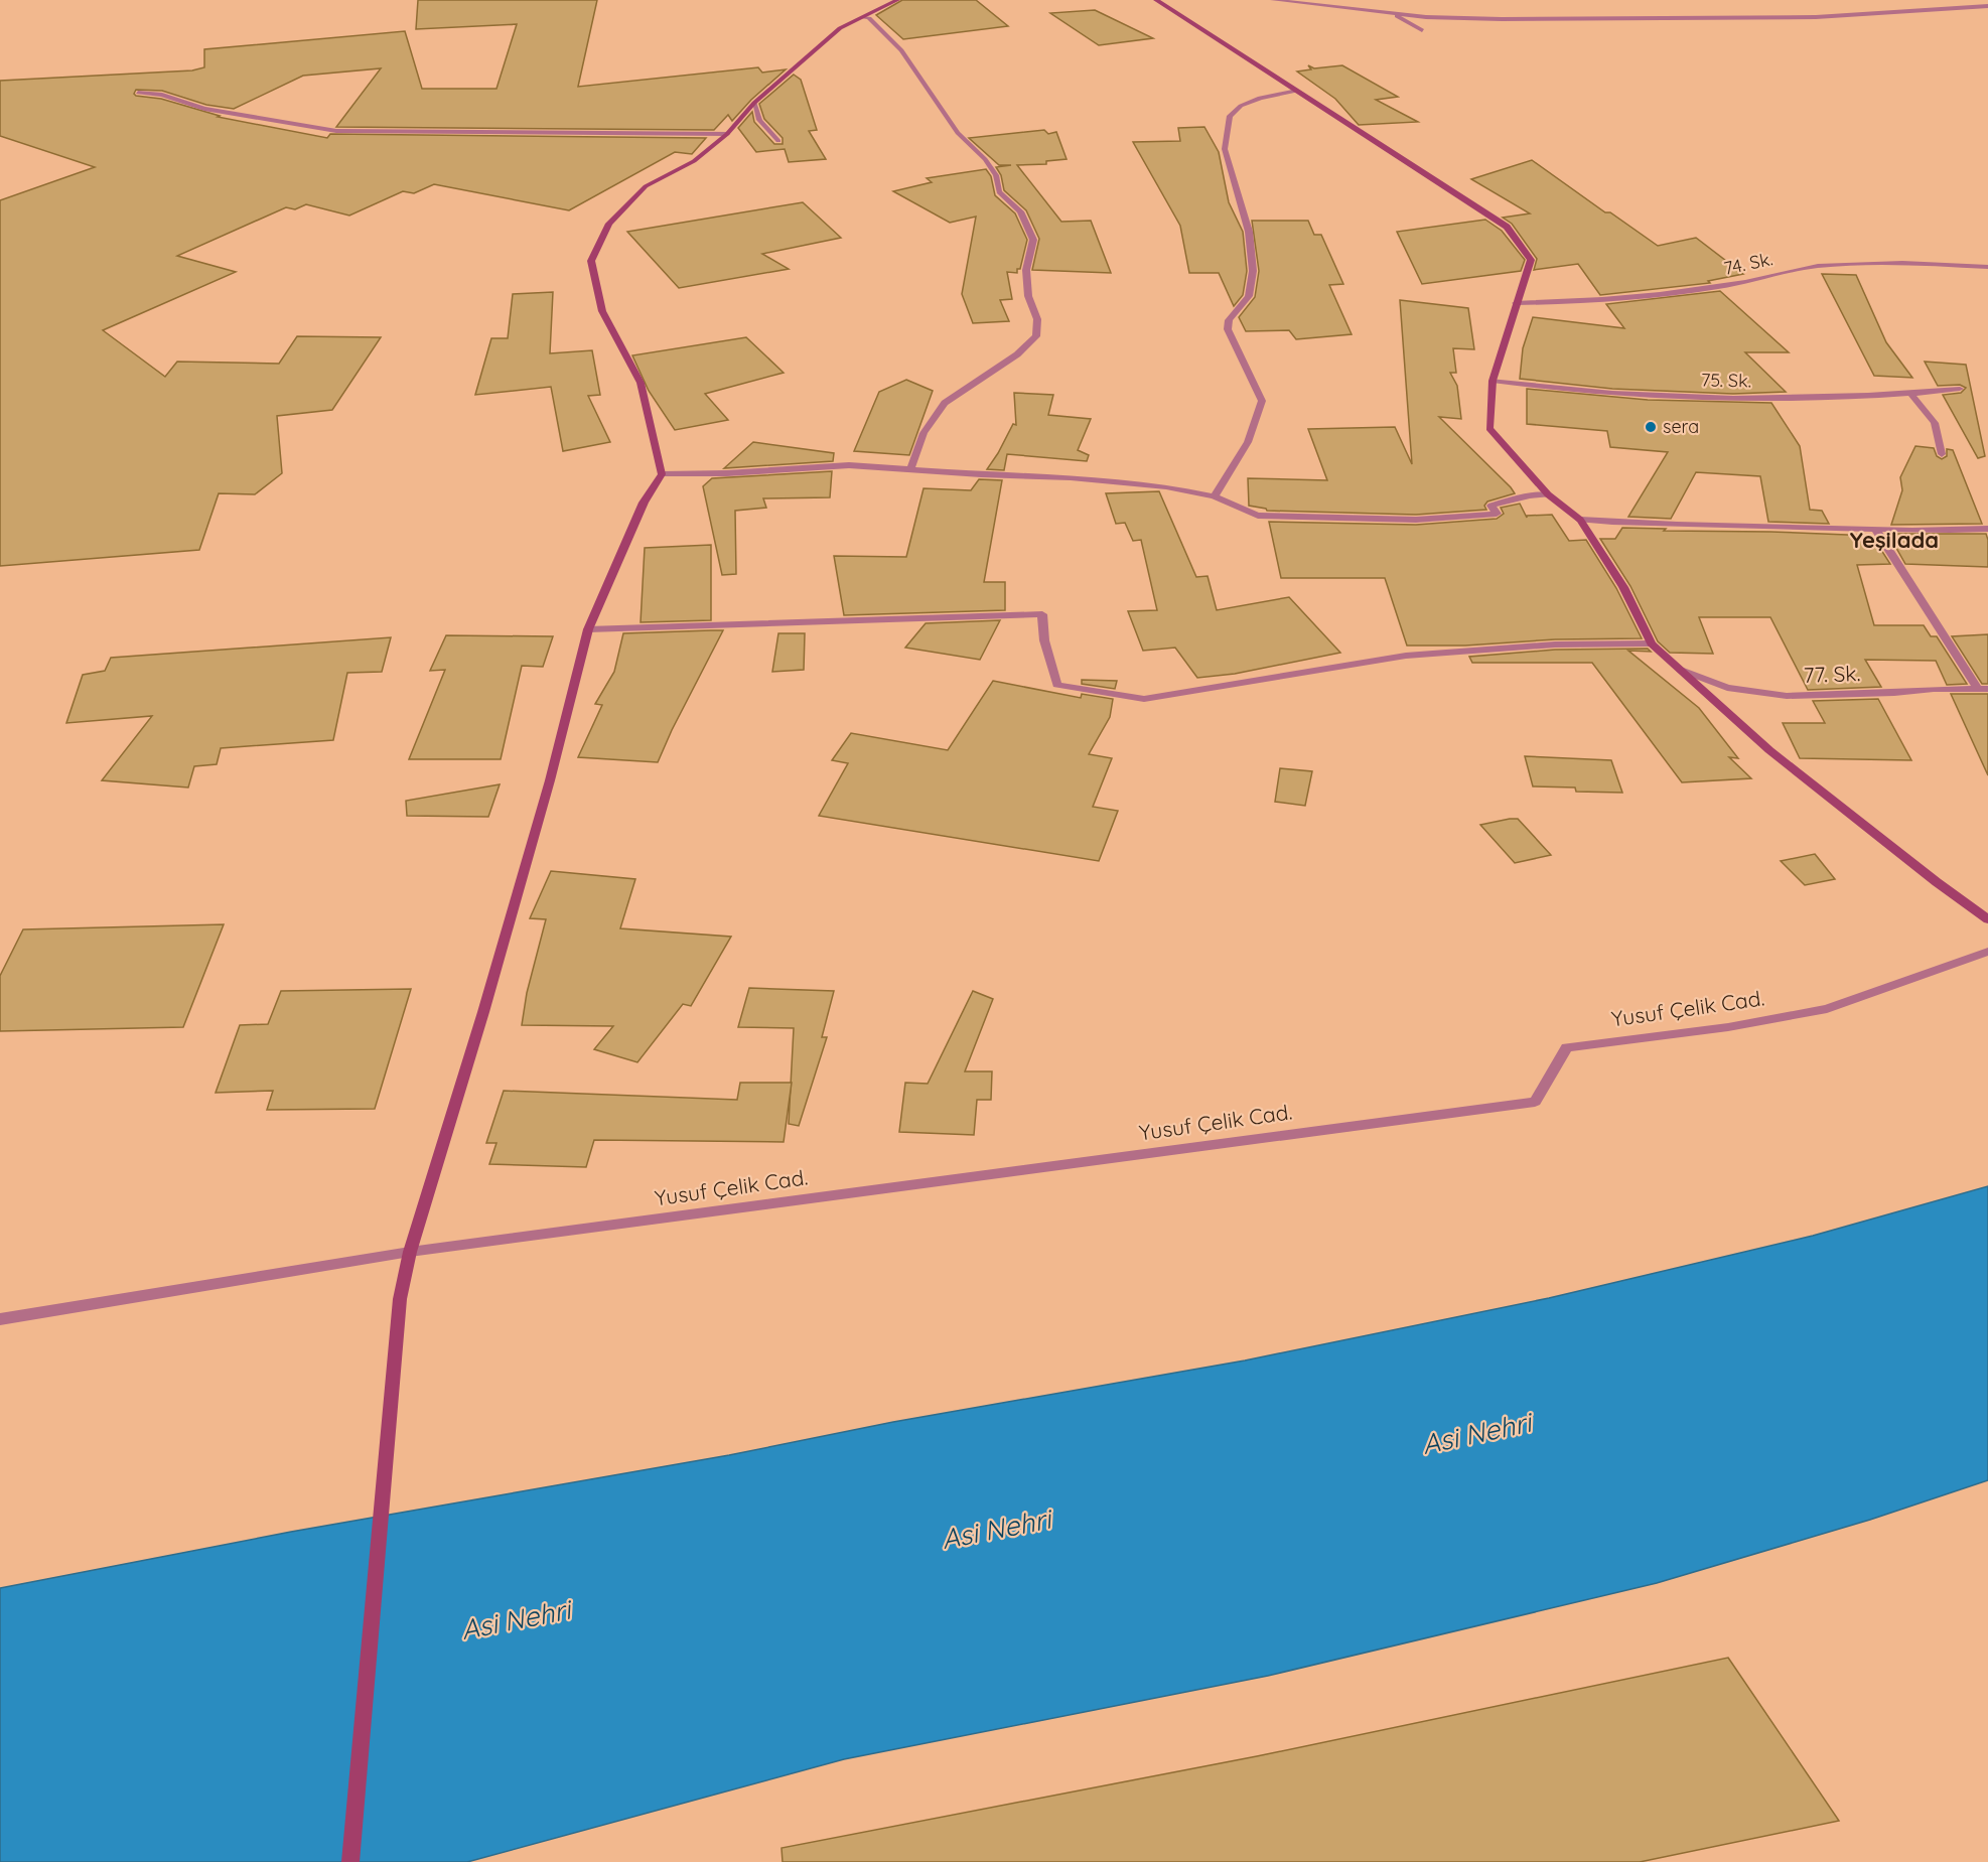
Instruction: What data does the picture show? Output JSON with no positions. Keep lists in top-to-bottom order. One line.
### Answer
{"streets":{"street":["74. Sk.","75. Sk.","77. Sk.","Yusuf Çelik Cad."]},"districts":["Yeşilada"],"water":["Asi Nehri"],"places":["sera"]}
